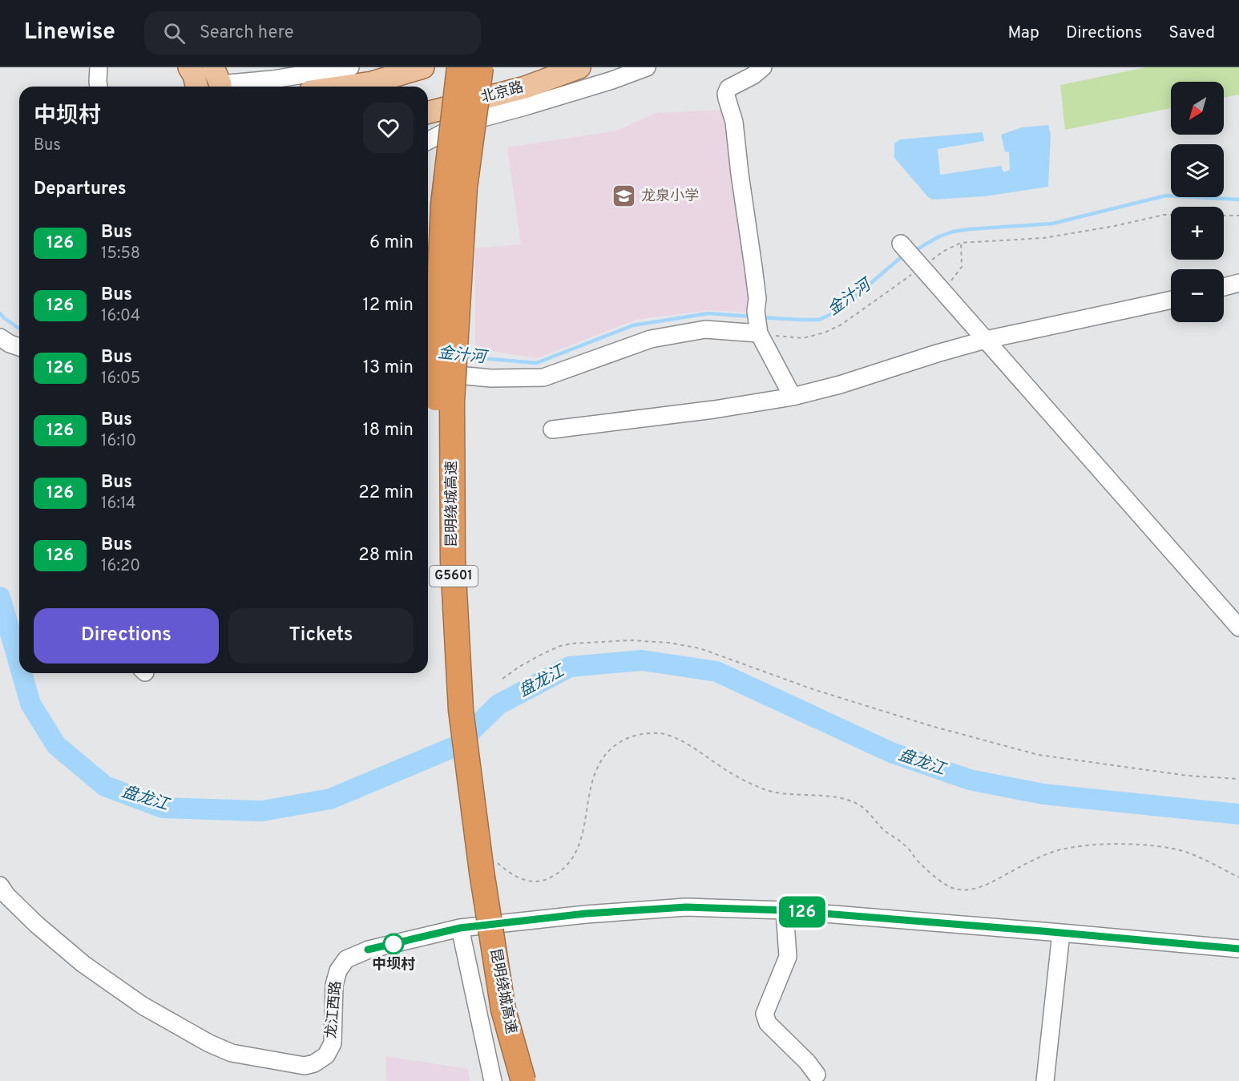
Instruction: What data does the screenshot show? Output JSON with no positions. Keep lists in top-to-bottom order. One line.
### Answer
{"streets":{"highway":["昆明绕城高速","G5601"],"main road":["北京路"],"street":["龙江西路"]},"water":["金汁河","盘龙江"],"places":{"school or university":["龙泉小学"],"other":["中坝村"]},"lines":["bus line 126"],"north":"bottom left","page":{"header":"Linewise","search":"Search here","nav":["Map","Directions","Saved"],"on_map":"126","map_buttons":["+","−"],"heading":[["中坝村","Bus"],"Departures"],"list":[{"mark":"126","name":"Bus","note":"15:58","value":"6 min"},{"mark":"126","name":"Bus","note":"16:04","value":"12 min"},{"mark":"126","name":"Bus","note":"16:05","value":"13 min"},{"mark":"126","name":"Bus","note":"16:10","value":"18 min"},{"mark":"126","name":"Bus","note":"16:14","value":"22 min"},{"mark":"126","name":"Bus","note":"16:20","value":"28 min"}],"buttons":["Directions","Tickets"]}}
